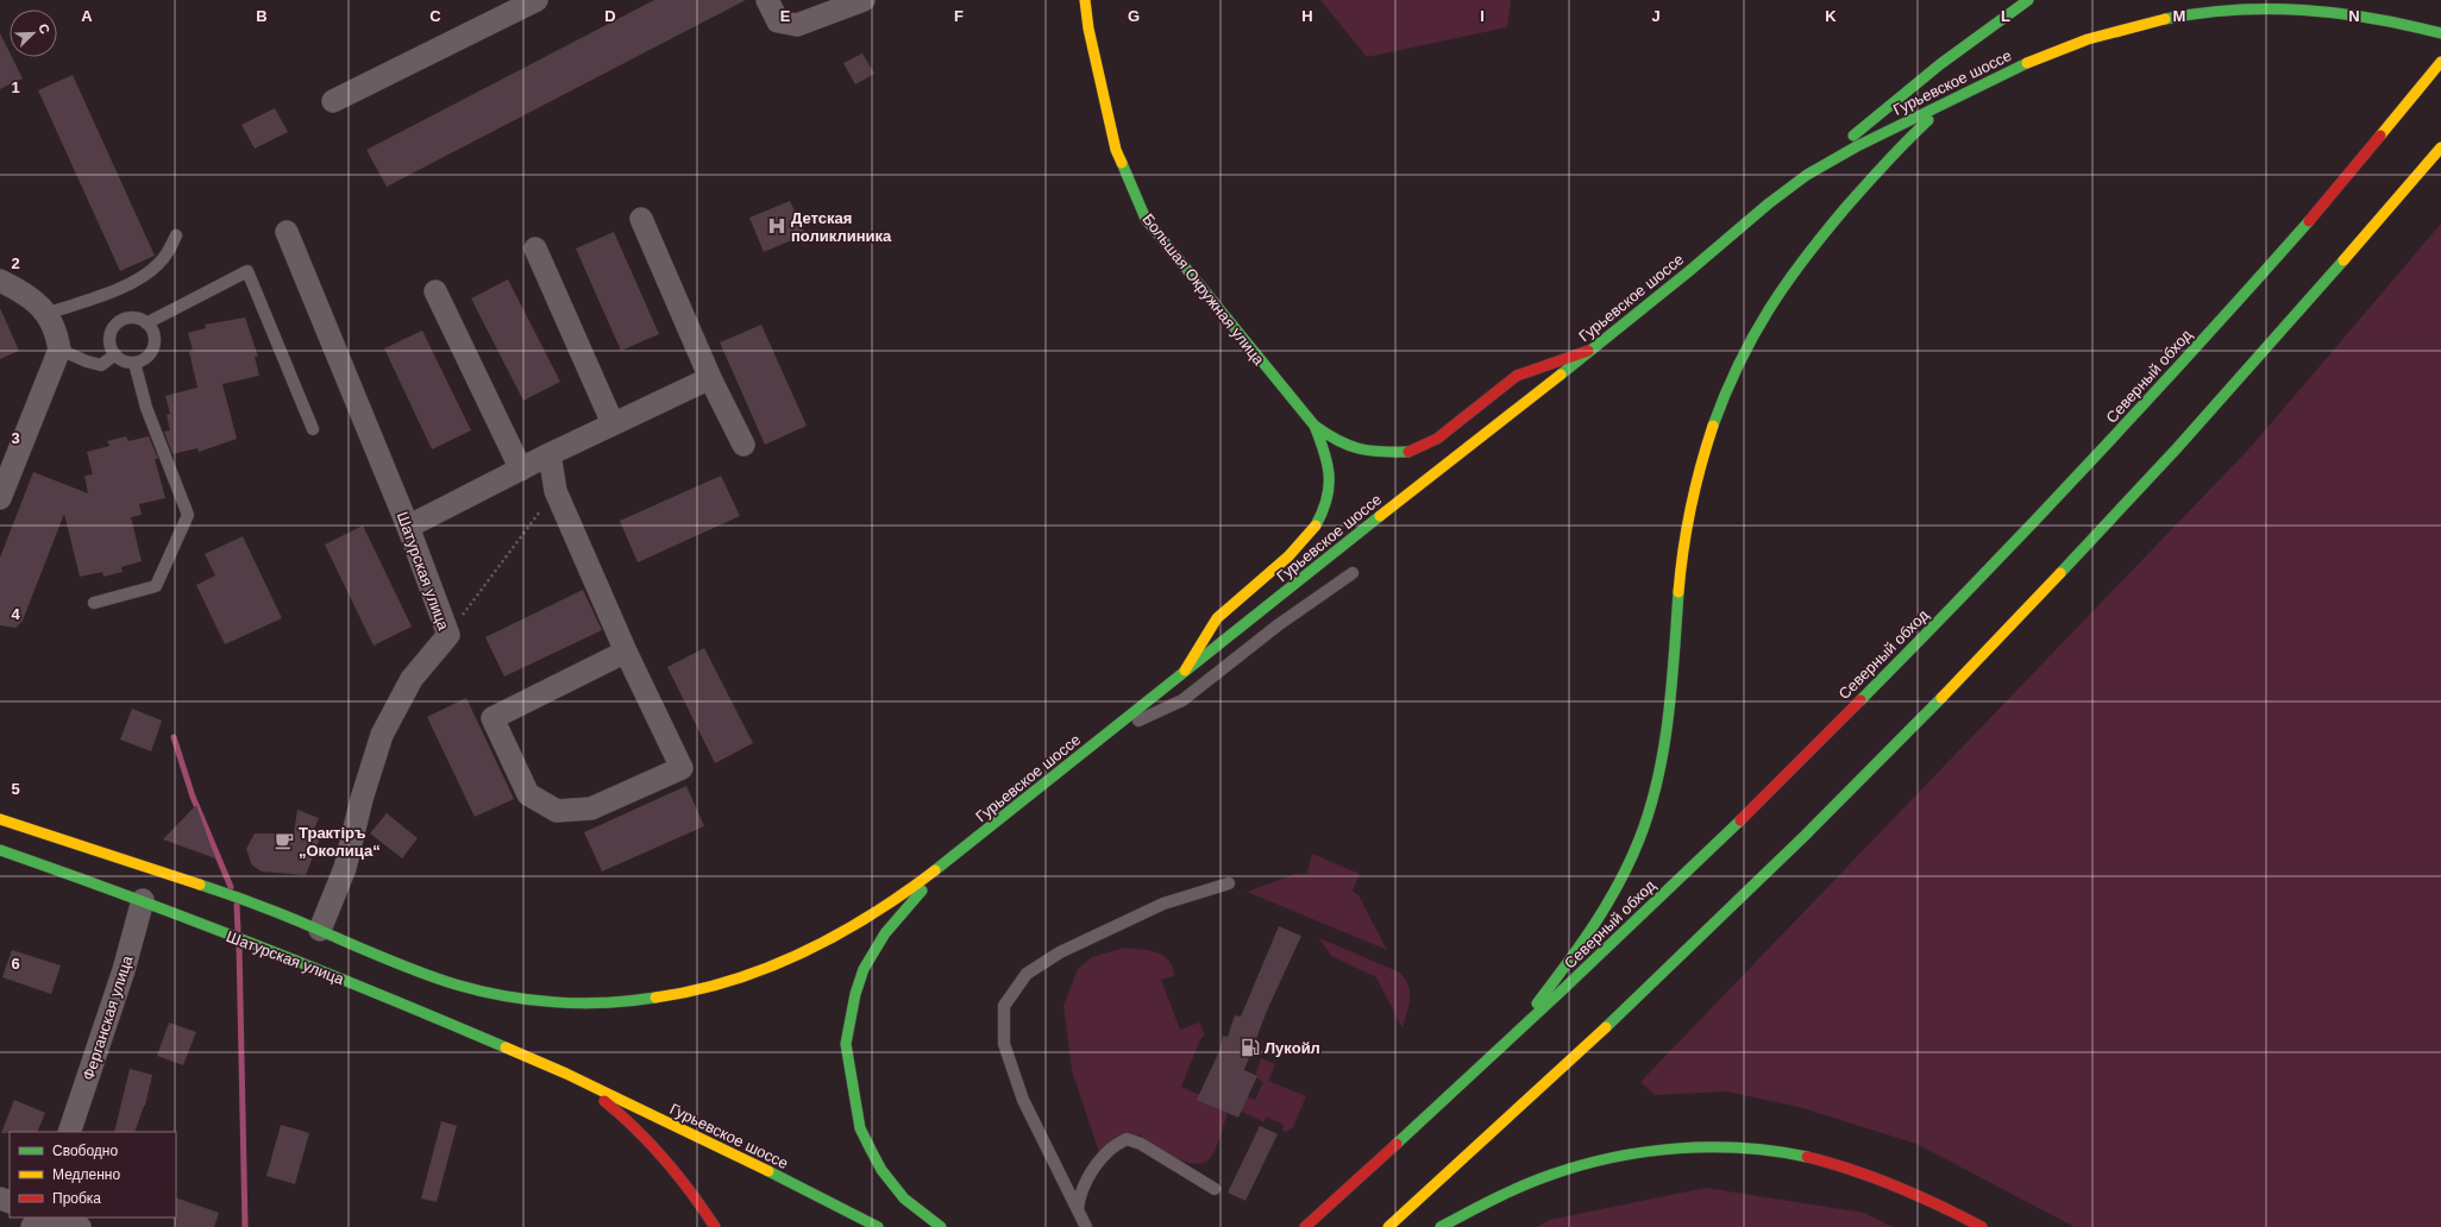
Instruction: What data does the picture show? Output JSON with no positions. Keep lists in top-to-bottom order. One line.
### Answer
{"streets":{"main road":["Гурьевское шоссе","Большая Окружная улица","Северный обход","Шатурская улица"],"street":["Ферганская улица"]},"crossings":[["Гурьевское шоссе","Шатурская улица"],["Шатурская улица","Ферганская улица"]],"places":{"hospital":["Детская поликлиника"],"cafe":["Трактiръ „Околица“"],"fuel station":["Лукойл"]},"legend":["Свободно","Медленно","Пробка"],"north":"top right","grid":{"columns":["A","B","C","D","E","F","G","H","I","J","K","L","M","N"],"rows":["1","2","3","4","5","6"]}}
